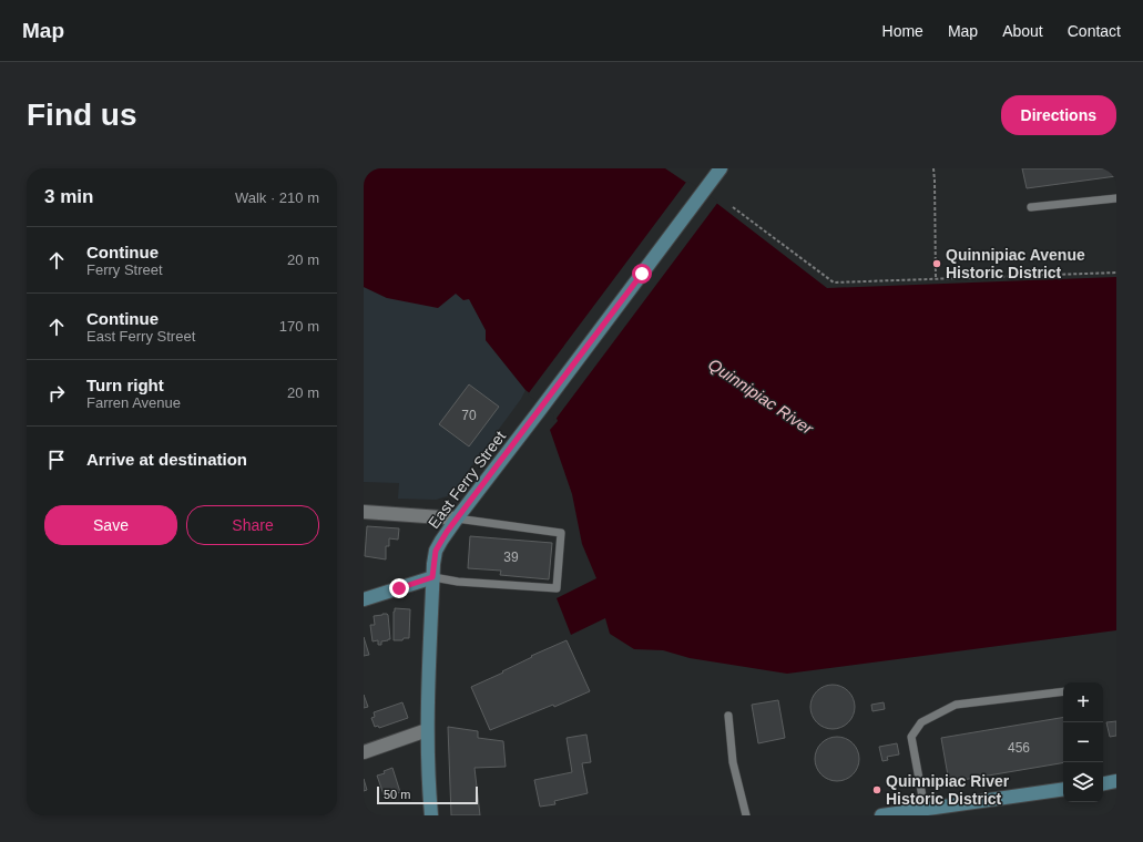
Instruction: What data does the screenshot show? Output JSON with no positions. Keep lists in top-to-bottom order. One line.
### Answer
{"streets":{"main road":["East Ferry Street"]},"water":["Quinnipiac River"],"places":["Quinnipiac Avenue Historic District","Quinnipiac River Historic District"],"house_numbers":["70","39","456"],"scale_bar":"50 m","page":{"header":"Map","nav":["Home","Map","About","Contact"],"buttons":["Directions",["Save","Share"]],"title":"Find us","heading":["3 min","Walk · 210 m"],"list":[["Continue","Ferry Street","20 m"],["Continue","East Ferry Street","170 m"],["Turn right","Farren Avenue","20 m"],"Arrive at destination"],"map_buttons":["+","−"],"scale":"50 m"}}
